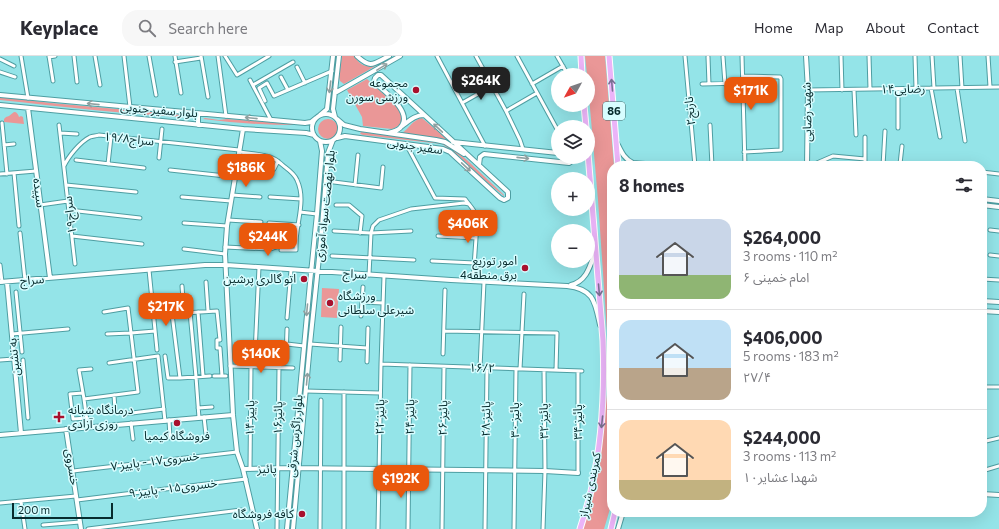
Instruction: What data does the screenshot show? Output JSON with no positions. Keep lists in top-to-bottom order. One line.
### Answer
{"streets":{"highway":["86","کمربندی شیراز"],"street":["رضایی۱۴","بلوار سفیر جنوبی","نارنج۲","شهید رضایی","سراج۱۹/۸","سفیر جنوبی","سپیده","بلوار نهضت سواد آموزی","سراج۱۹","سراج","به نشین","۱۶/۲","پائیز ۲۲","پائیز ۲۴","پاییز ۱۴","پائیز۱۶","پائیز ۲۶","پائیز ۲۸","پائیز ۳۰","پائیز ۳۲","پائیز ۳۴","بلوار زاگرس شرقی","خسروى۱۷ - پاییز ۷","خسروى","پائیز","خسروى۱۵ - پاییز ۹"]},"crossings":[["رضایی۱۴","شهید رضایی"],["بلوار سفیر جنوبی","سفیر جنوبی"],["بلوار سفیر جنوبی","سپیده"],["بلوار سفیر جنوبی","بلوار نهضت سواد آموزی"],["بلوار سفیر جنوبی","پائیز"],["سراج۱۹/۸","سراج۱۹"],["سراج۱۹/۸","پائیز"],["سفیر جنوبی","بلوار نهضت سواد آموزی"],["سپیده","سراج"],["بلوار نهضت سواد آموزی","سراج"],["بلوار نهضت سواد آموزی","بلوار زاگرس شرقی"],["سراج","به نشین"],["سراج","پائیز ۲۲"],["سراج","بلوار زاگرس شرقی"],["سراج","پائیز"],["سراج","کمربندی شیراز"],["۱۶/۲","پائیز ۲۲"],["۱۶/۲","پائیز ۲۴"],["۱۶/۲","پائیز ۲۶"],["۱۶/۲","پائیز ۲۸"],["۱۶/۲","پائیز ۳۰"],["۱۶/۲","پائیز ۳۲"],["۱۶/۲","پائیز ۳۴"],["پائیز ۲۲","پائیز"],["پائیز ۲۴","پائیز"],["پاییز ۱۴","پائیز"],["پائیز۱۶","پائیز"],["پائیز ۲۶","پائیز"],["پائیز ۲۸","پائیز"],["پائیز ۳۰","پائیز"],["پائیز ۳۲","پائیز"],["پائیز ۳۴","پائیز"],["بلوار زاگرس شرقی","پائیز"],["خسروى۱۷ - پاییز ۷","خسروى"],["خسروى۱۷ - پاییز ۷","پائیز"],["خسروى","خسروى۱۵ - پاییز ۹"]],"one_way":["کمربندی شیراز"],"places":{"other":["مجموعه ورزشی سورن","امور توزیع برق منطقه4","اتو گالری پرشین","ورزشگاه شیرعلی سلطانی","فروشگاه کیمیا","کافه فروشگاه"],"health":["درمانگاه شبانه روزی آزادی"]},"scale_bar":"200 m","north":"bottom left","page":{"header":"Keyplace","search":"Search here","nav":["Home","Map","About","Contact"],"price":["$264K","$171K","$186K","$406K","$244K","$217K","$140K","$192K"],"map_buttons":["+","−"],"heading":"8 homes","list":[{"name":"$264,000","note":"3 rooms · 110 m² · امام خمینی ۶"},{"name":"$406,000","note":"5 rooms · 183 m² · ۲۷/۴"},{"name":"$244,000","note":"3 rooms · 113 m² · شهدا عشایر۱۰"}],"scale":"200 m"}}
